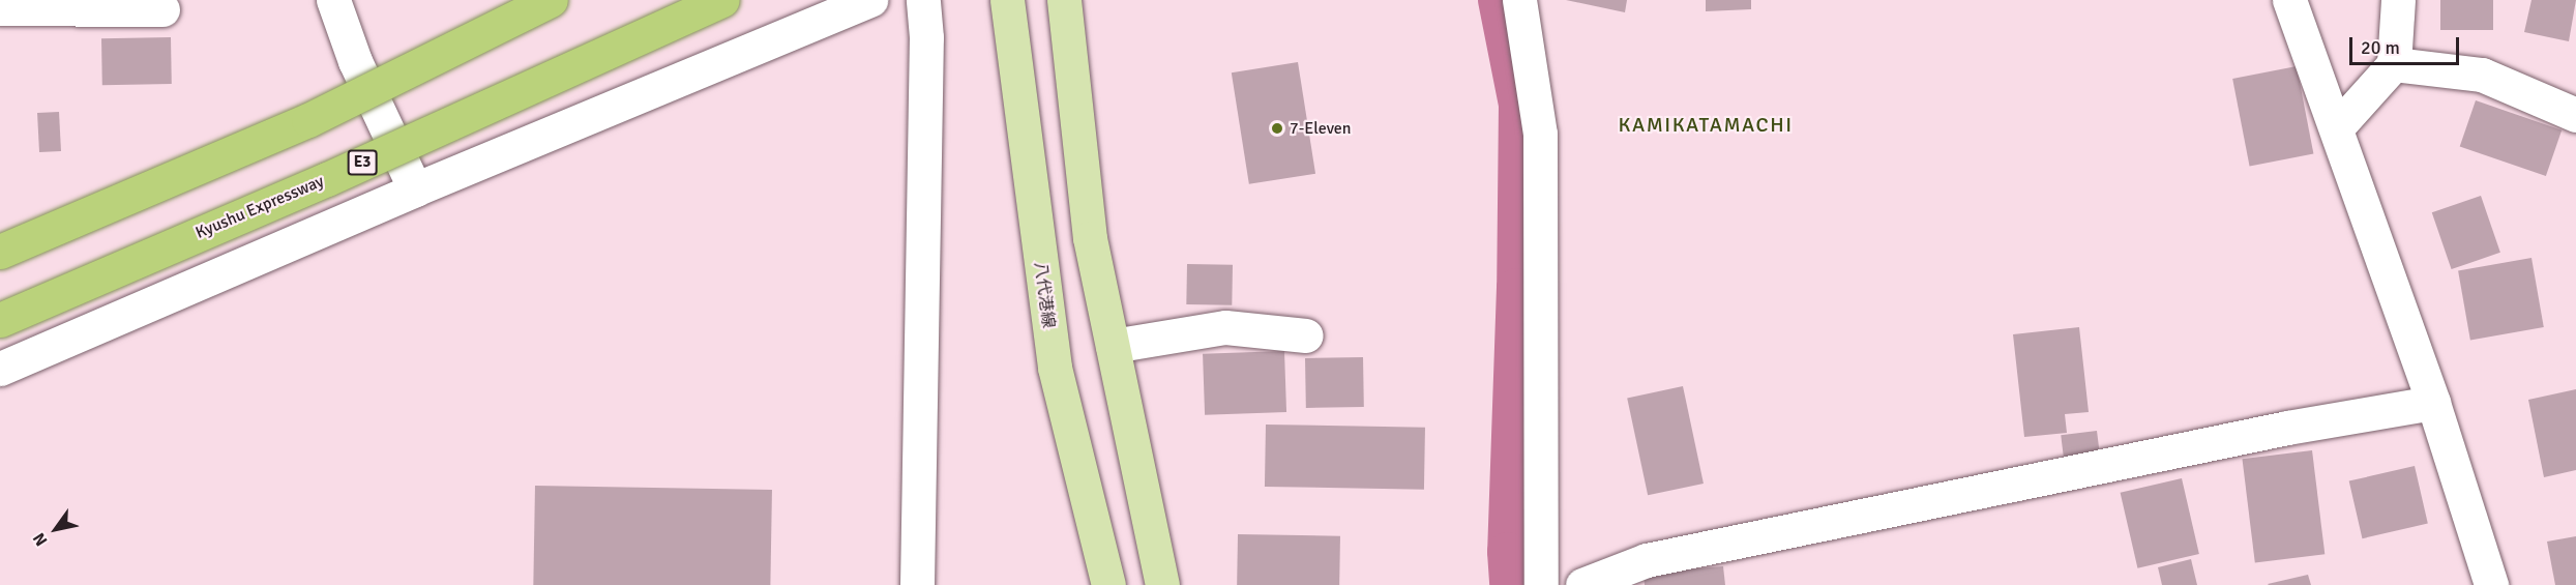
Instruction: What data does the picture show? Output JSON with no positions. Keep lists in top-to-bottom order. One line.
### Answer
{"streets":{"highway":["E3","Kyushu Expressway"],"main road":["八代港線"]},"districts":["KAMIKATAMACHI"],"places":["7-Eleven"],"scale_bar":"20 m","north":"bottom left"}
